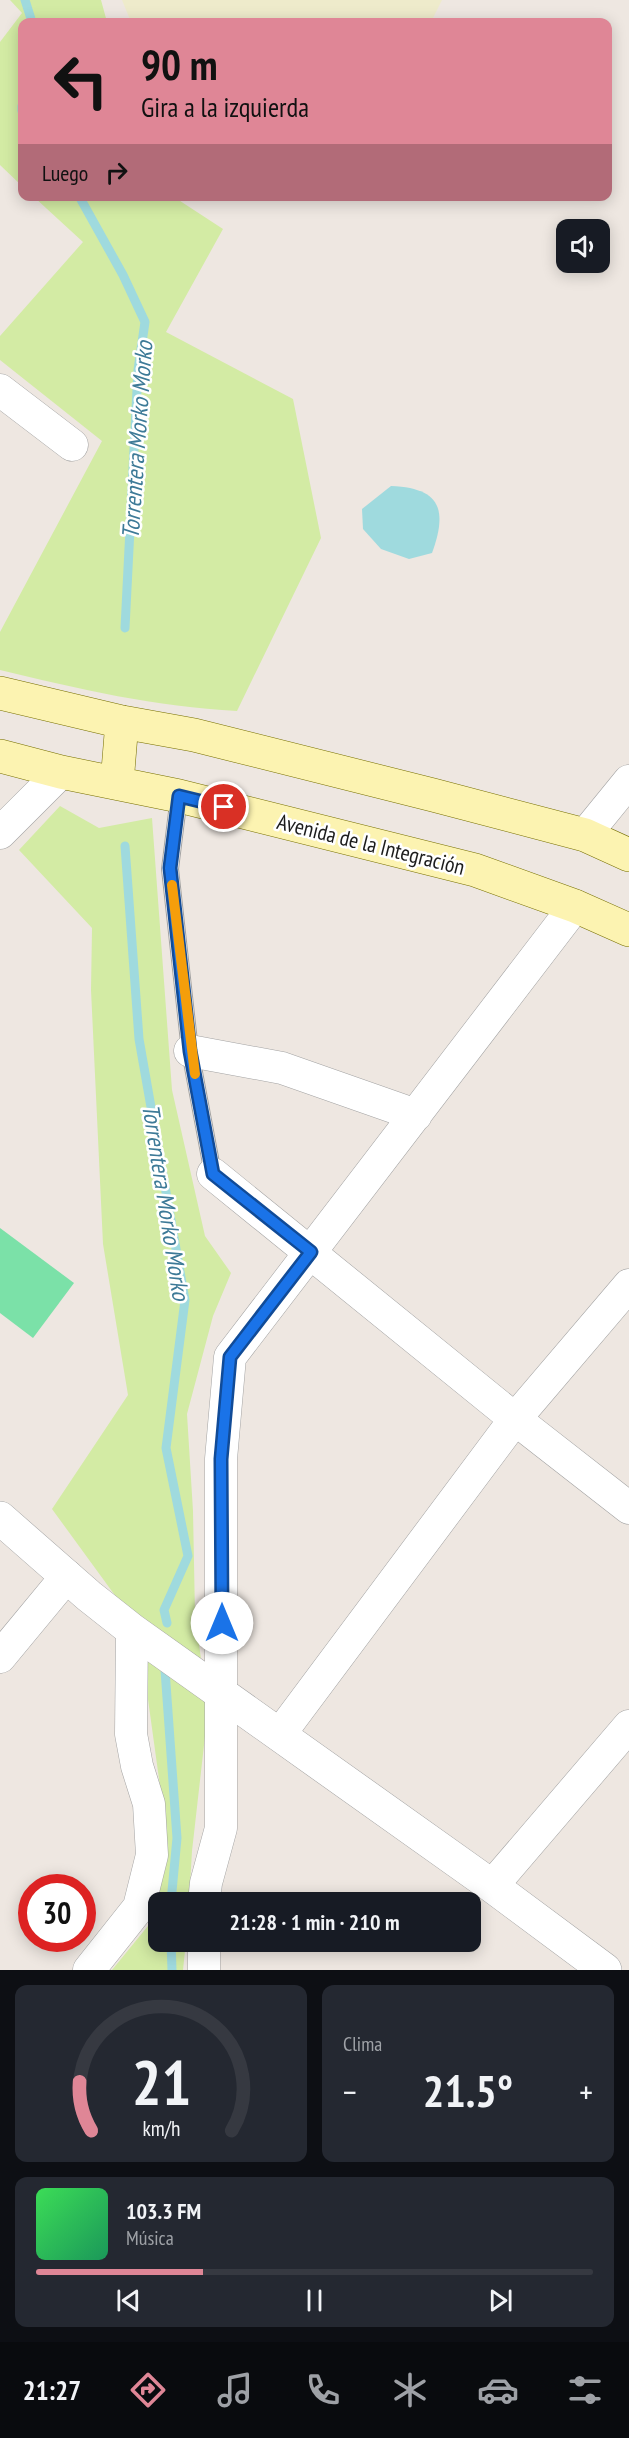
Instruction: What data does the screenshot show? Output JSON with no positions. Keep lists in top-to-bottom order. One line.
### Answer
{"streets":{"main road":["Avenida de la Integración"]},"water":["Torrentera Morko Morko"],"page":{"turn":["90 m","Gira a la izquierda"],"then":"Luego","limit":"30","trip":"21:28 · 1 min · 210 m","tile":"Clima","heat":["−","21.5°","+"],"song":["103.3 FM","Música"],"tabs":"21:27","gauge":["21","km/h"]}}
